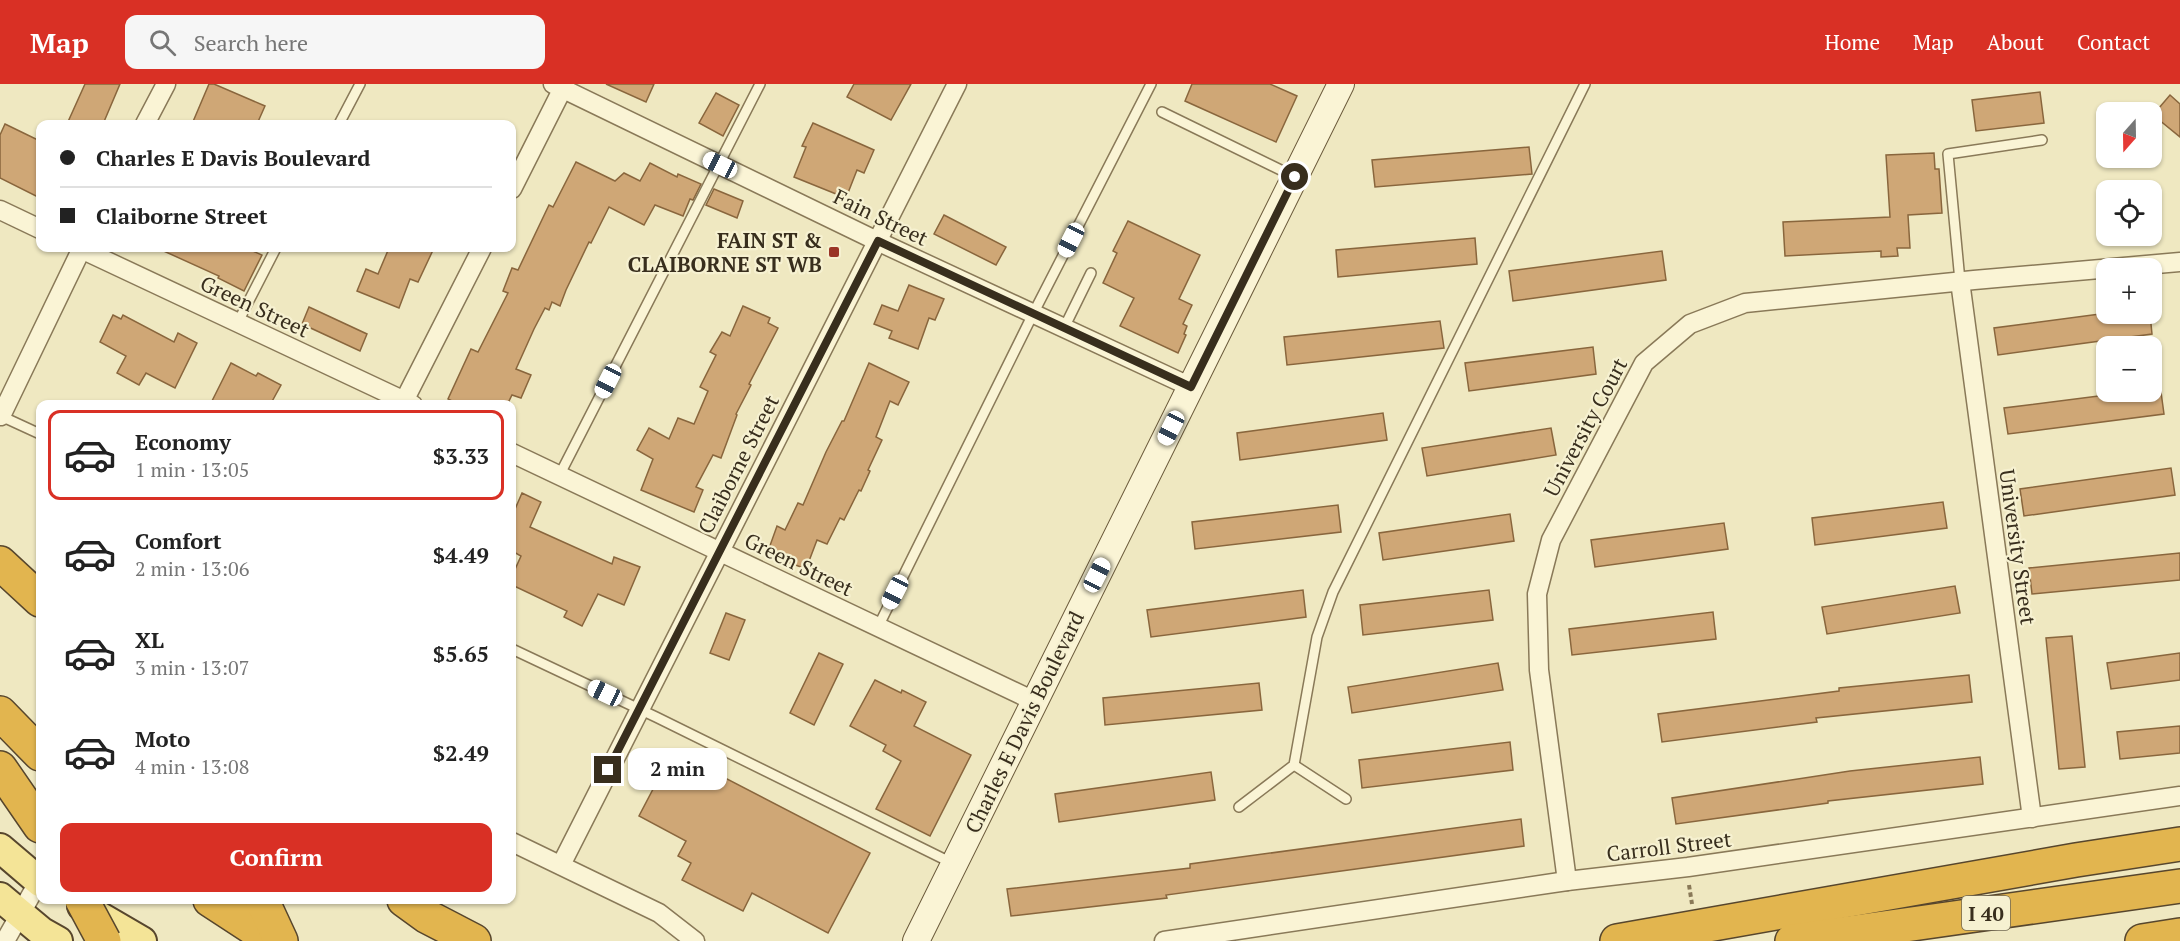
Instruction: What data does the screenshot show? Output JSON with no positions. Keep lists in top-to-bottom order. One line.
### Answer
{"streets":{"highway":["I 40"],"street":["Fain Street","Green Street","University Court","Claiborne Street","University Street","Charles E Davis Boulevard","Carroll Street"]},"crossings":[["Fain Street","Claiborne Street"],["Fain Street","Charles E Davis Boulevard"],["Green Street","Claiborne Street"],["Green Street","Charles E Davis Boulevard"],["University Court","University Street"],["University Court","Carroll Street"],["University Street","Carroll Street"]],"places":{"transit":["FAIN ST & CLAIBORNE ST WB"]},"north":"bottom","page":{"header":"Map","search":"Search here","nav":["Home","Map","About","Contact"],"map_buttons":["+","−"],"banner":["Charles E Davis Boulevard","Claiborne Street"],"list":[{"name":"Economy","note":"1 min · 13:05","value":"$3.33"},{"name":"Comfort","note":"2 min · 13:06","value":"$4.49"},{"name":"XL","note":"3 min · 13:07","value":"$5.65"},{"name":"Moto","note":"4 min · 13:08","value":"$2.49"}],"bubble":"2 min","buttons":"Confirm"}}
